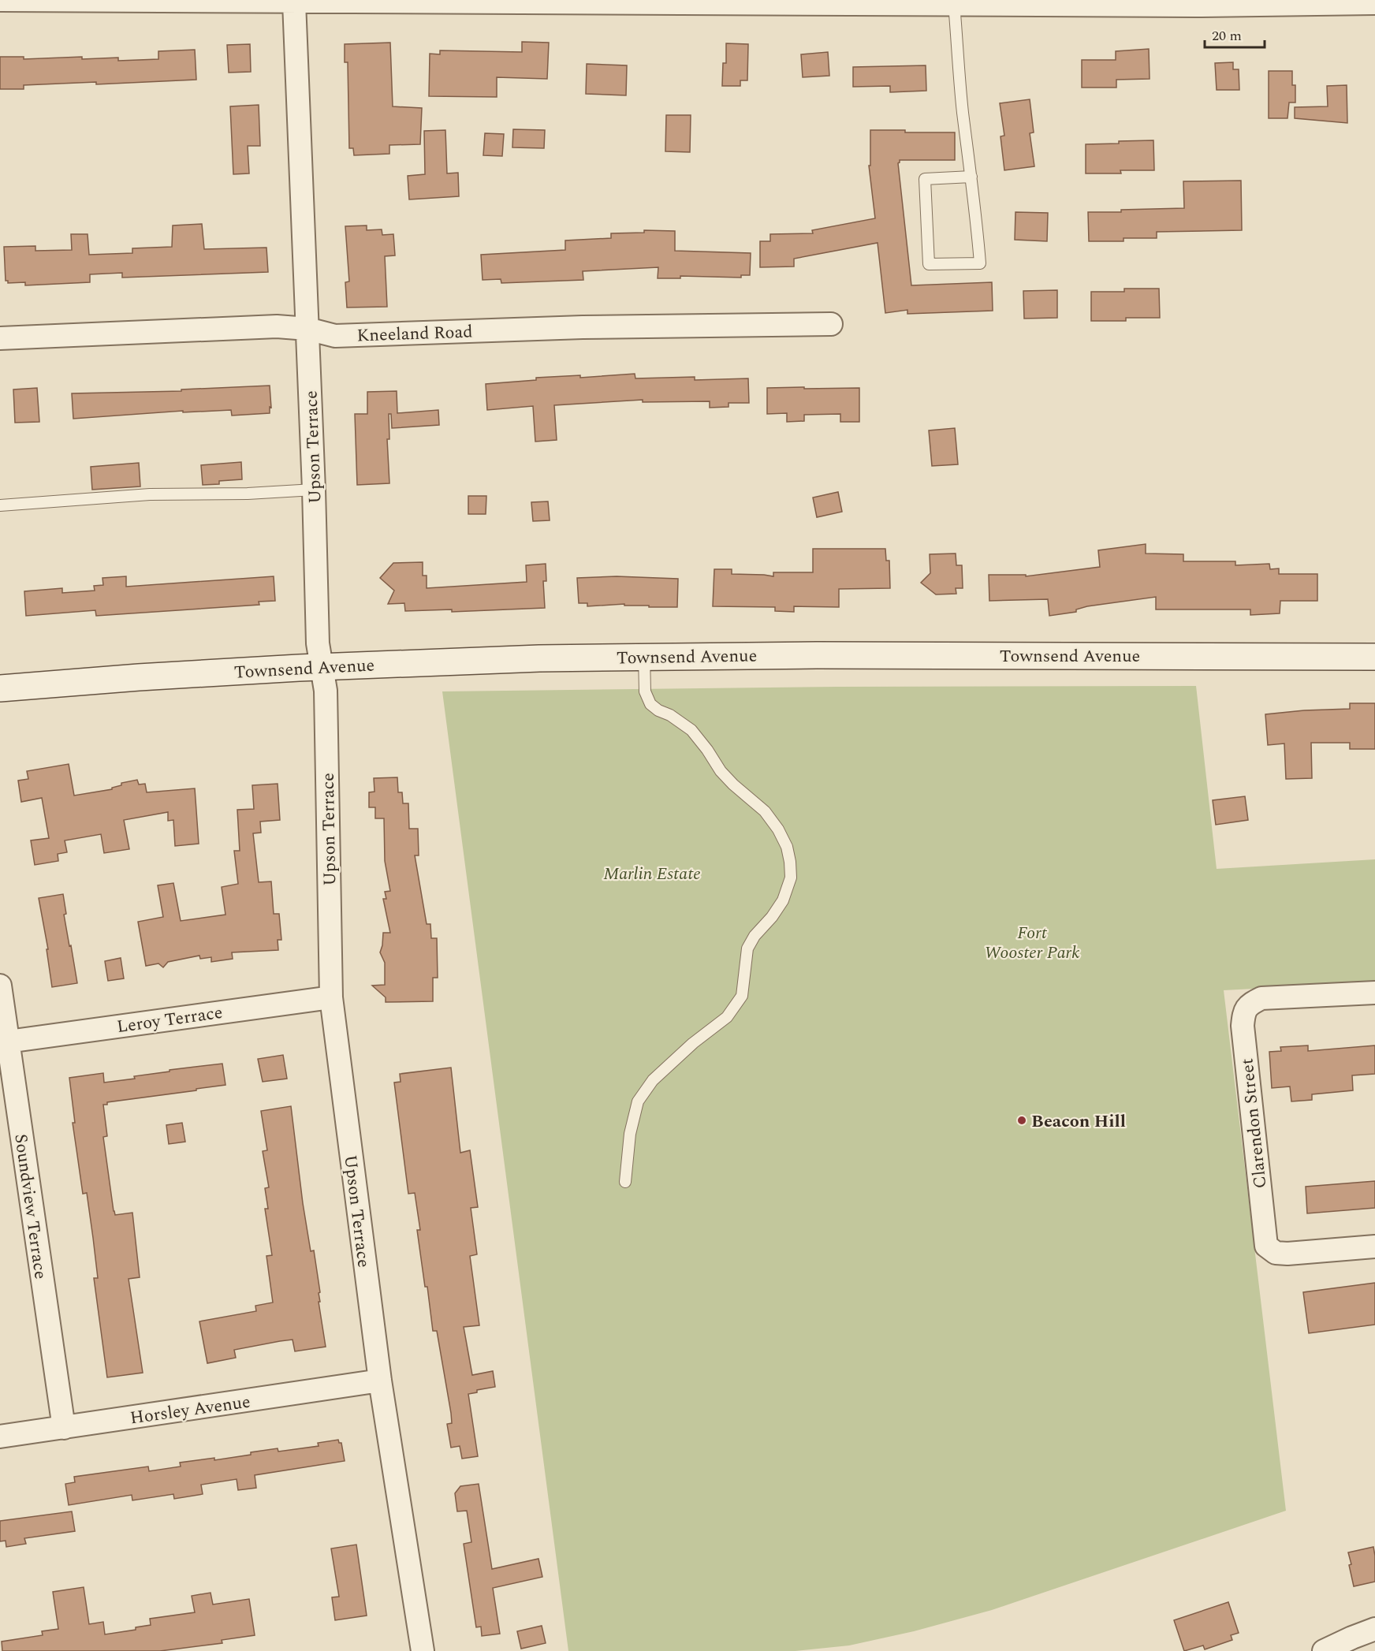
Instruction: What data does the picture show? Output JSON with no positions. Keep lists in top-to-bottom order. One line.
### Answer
{"streets":{"main road":["Townsend Avenue"],"street":["Kneeland Road","Upson Terrace","Leroy Terrace","Clarendon Street","Soundview Terrace","Horsley Avenue"]},"crossings":[["Kneeland Road","Upson Terrace"],["Upson Terrace","Townsend Avenue"],["Upson Terrace","Leroy Terrace"],["Upson Terrace","Horsley Avenue"],["Leroy Terrace","Soundview Terrace"],["Soundview Terrace","Horsley Avenue"]],"parks":["Marlin Estate","Fort Wooster Park"],"places":["Beacon Hill"],"scale_bar":"20 m"}
